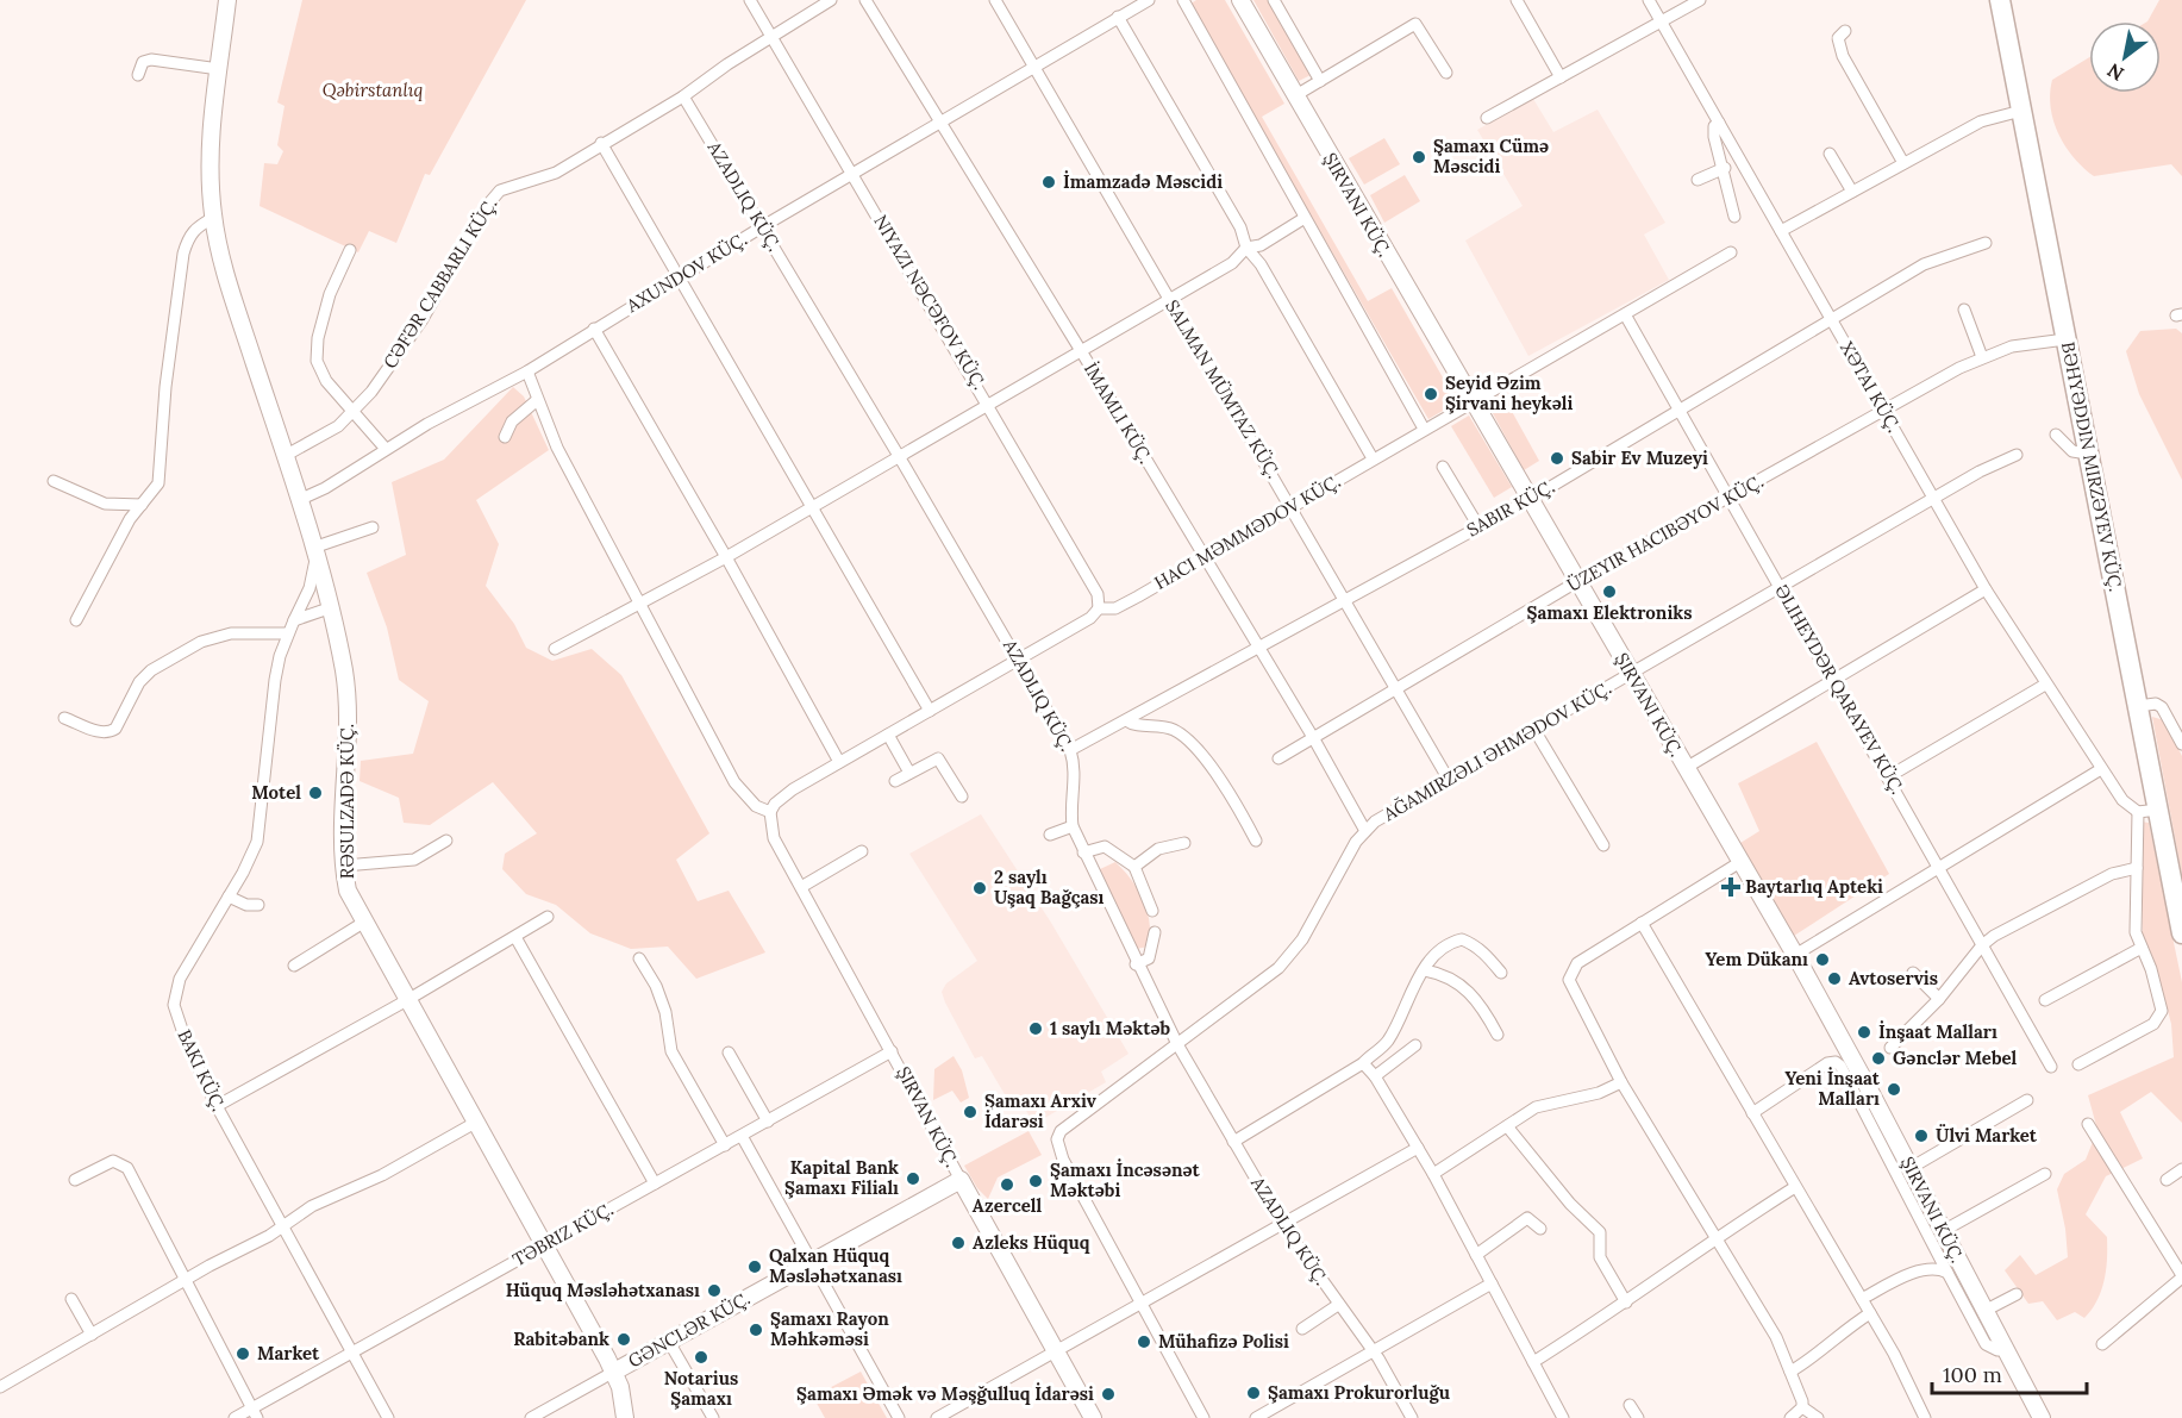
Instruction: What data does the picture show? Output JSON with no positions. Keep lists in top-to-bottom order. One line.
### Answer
{"streets":{"highway":["BƏHYƏDDIN MIRZƏYEV KÜÇ."],"street":["ŞIRVANI KÜÇ.","AXUNDOV KÜÇ.","NIYAZI NƏCƏFOV KÜÇ.","XƏTAI KÜÇ.","SALMAN MÜMTAZ KÜÇ.","SABIR KÜÇ.","ƏLIHEYDƏR QARAYEV KÜÇ.","AĞAMIRZƏLI ƏHMƏDOV KÜÇ.","RƏSULZADƏ KÜÇ.","ŞIRVAN KÜÇ.","TƏBRIZ KÜÇ.","GƏNCLƏR KÜÇ."]},"crossings":[["ŞIRVANI KÜÇ.","SABIR KÜÇ."],["ŞIRVANI KÜÇ.","AĞAMIRZƏLI ƏHMƏDOV KÜÇ."],["AXUNDOV KÜÇ.","NIYAZI NƏCƏFOV KÜÇ."],["AXUNDOV KÜÇ.","SALMAN MÜMTAZ KÜÇ."],["AXUNDOV KÜÇ.","RƏSULZADƏ KÜÇ."],["XƏTAI KÜÇ.","BƏHYƏDDIN MIRZƏYEV KÜÇ."],["XƏTAI KÜÇ.","SABIR KÜÇ."],["XƏTAI KÜÇ.","AĞAMIRZƏLI ƏHMƏDOV KÜÇ."],["SALMAN MÜMTAZ KÜÇ.","SABIR KÜÇ."],["SALMAN MÜMTAZ KÜÇ.","AĞAMIRZƏLI ƏHMƏDOV KÜÇ."],["SABIR KÜÇ.","ƏLIHEYDƏR QARAYEV KÜÇ."],["ƏLIHEYDƏR QARAYEV KÜÇ.","AĞAMIRZƏLI ƏHMƏDOV KÜÇ."],["RƏSULZADƏ KÜÇ.","TƏBRIZ KÜÇ."],["RƏSULZADƏ KÜÇ.","GƏNCLƏR KÜÇ."],["ŞIRVAN KÜÇ.","TƏBRIZ KÜÇ."],["ŞIRVAN KÜÇ.","GƏNCLƏR KÜÇ."]],"parks":["Qəbirstanlıq"],"places":{"other":["Şamaxı Cümə Məscidi","İmamzadə Məscidi","Seyid Əzim Şirvani heykəli","Sabir Ev Muzeyi","Şamaxı Elektroniks","Motel","2 saylı Uşaq Bağçası","Yem Dükanı","Avtoservis","1 saylı Məktəb","İnşaat Malları","Gənclər Mebel","Yeni İnşaat Malları","Şamaxı Arxiv İdarəsi","Ülvi Market","Kapital Bank Şamaxı Filialı","Şamaxı İncəsənət Məktəbi","Azercell","Azleks Hüquq","Qalxan Hüquq Məsləhətxanası","Hüquq Məsləhətxanası","Şamaxı Rayon Məhkəməsi","Rabitəbank","Mühafizə Polisi","Market","Notarius Şamaxı","Şamaxı Prokurorluğu","Şamaxı Əmək və Məşğulluq İdarəsi"],"health":["Baytarlıq Apteki"]},"scale_bar":"100 m","north":"bottom left"}
